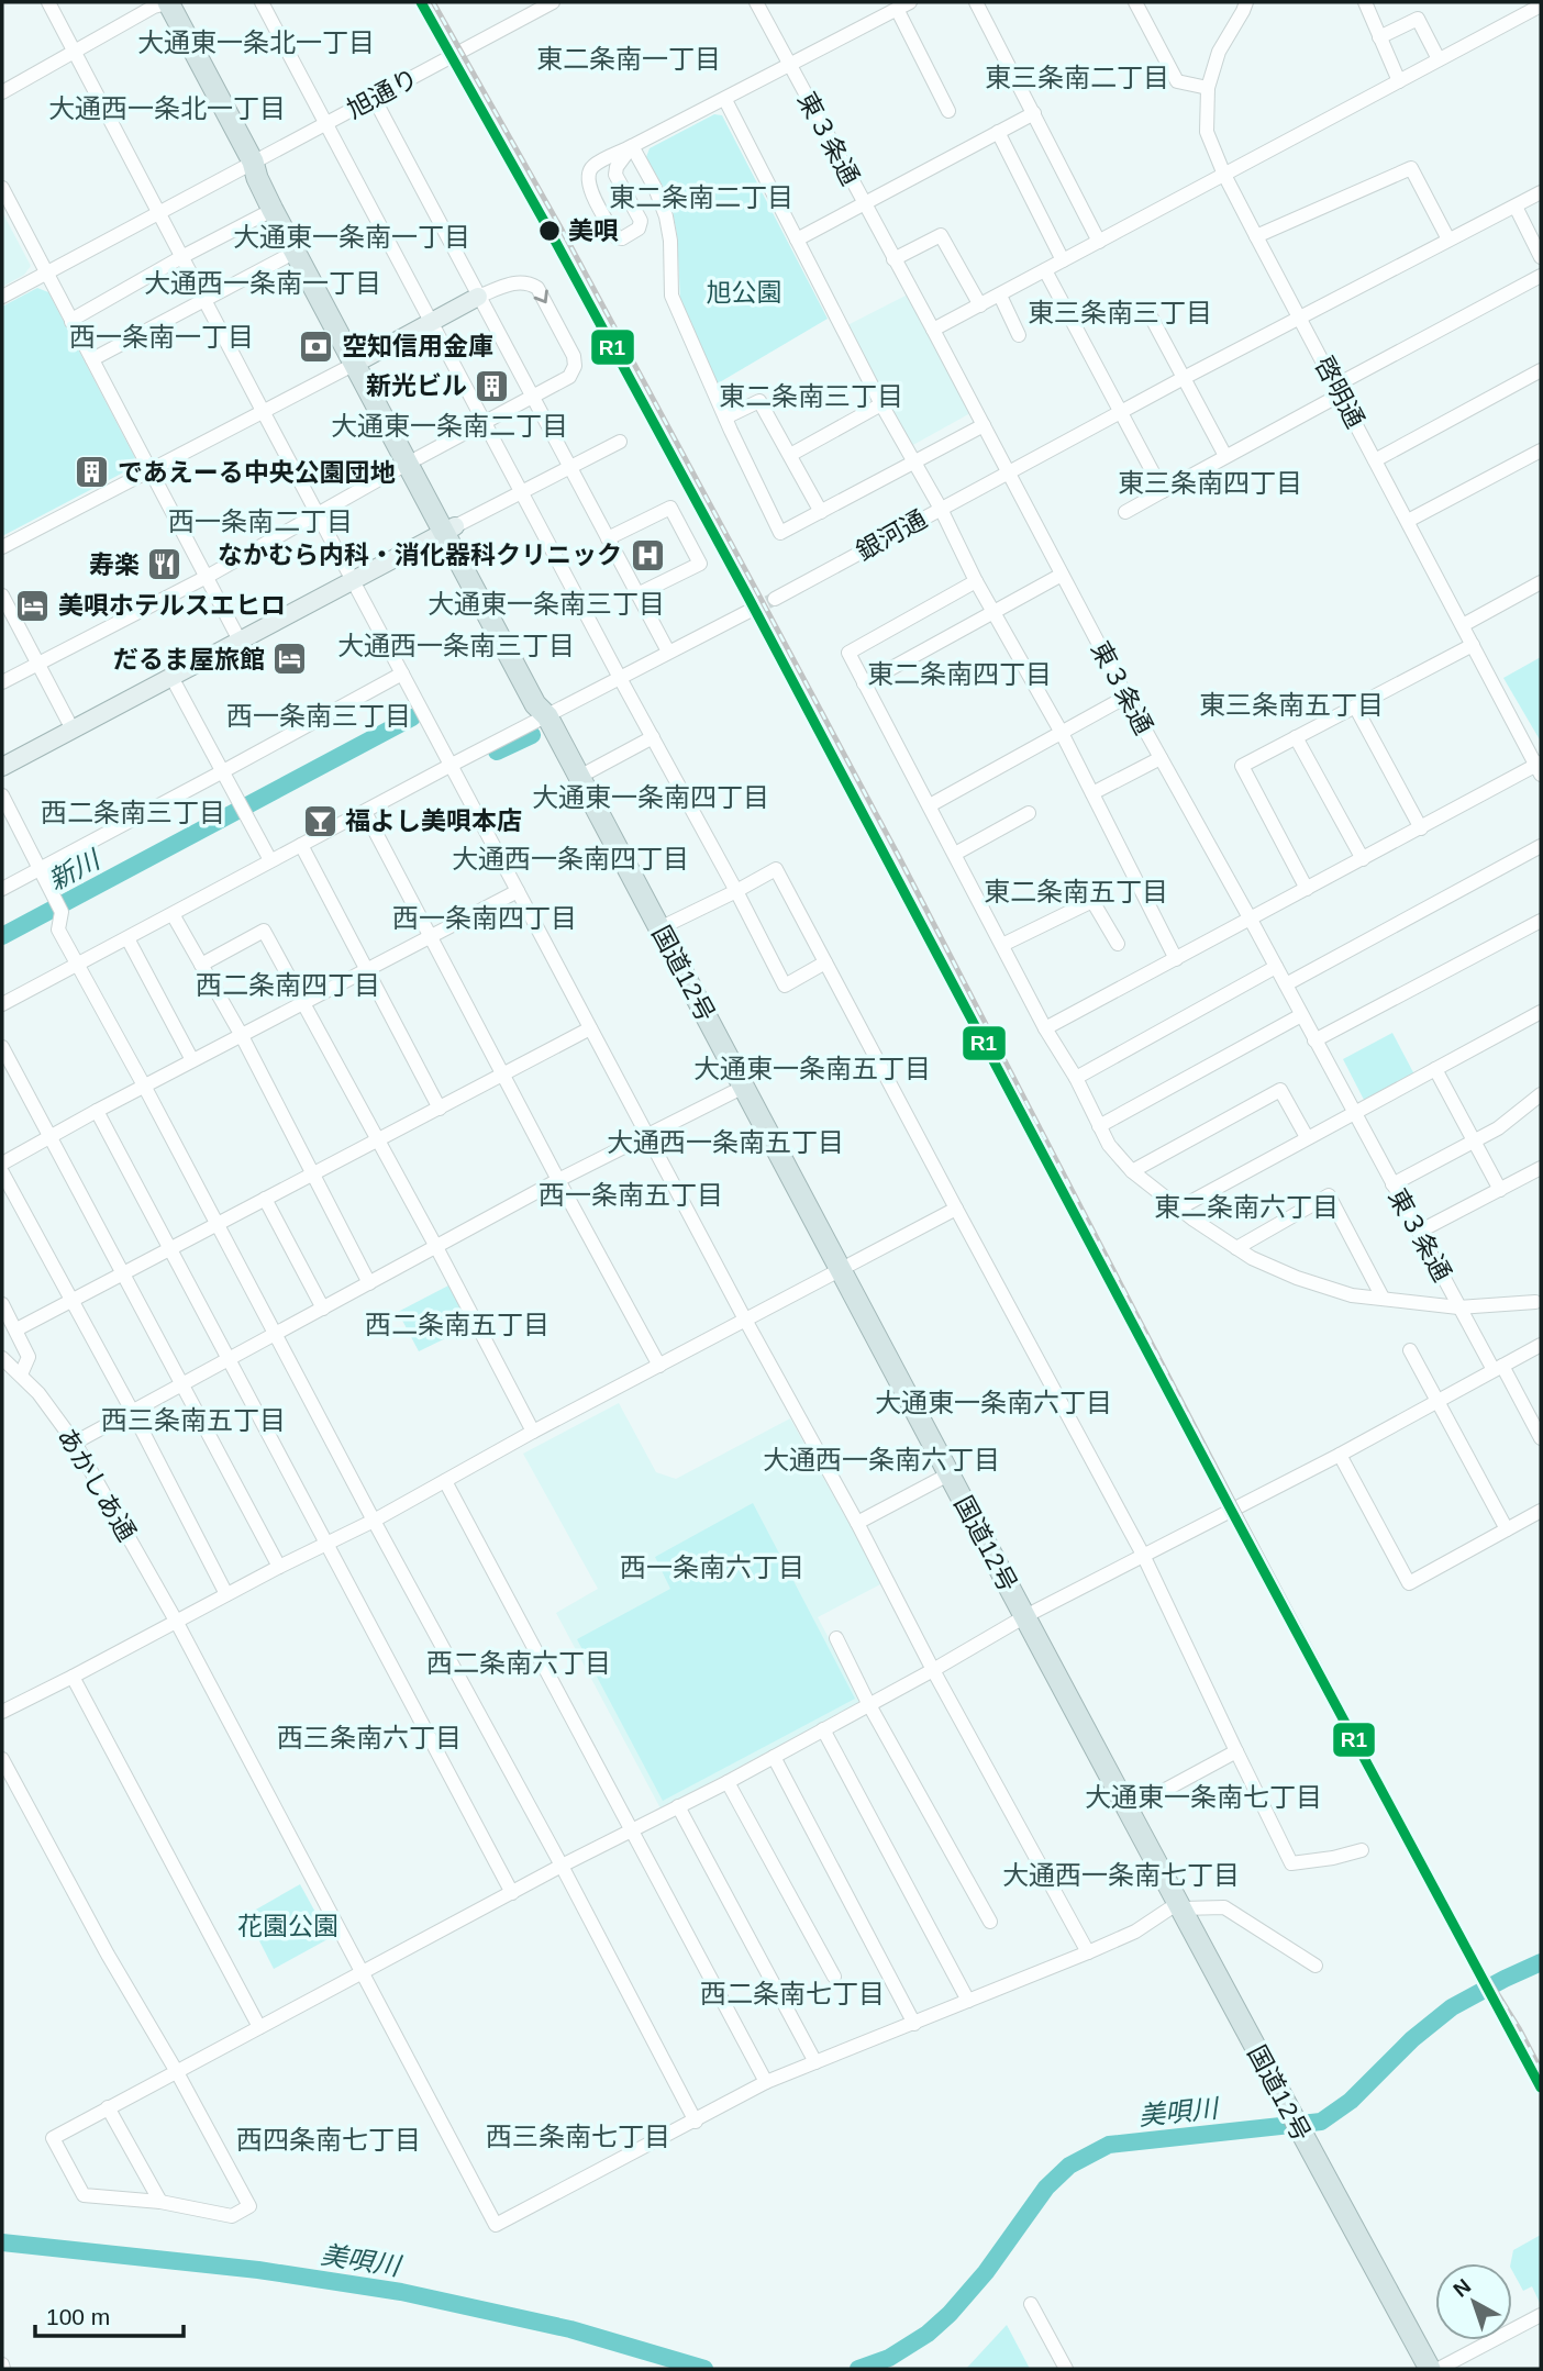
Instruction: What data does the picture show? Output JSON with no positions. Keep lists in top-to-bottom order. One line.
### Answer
{"streets":{"highway":["国道12号"],"street":["旭通り","東３条通","啓明通","銀河通","あかしあ通"]},"crossings":[["旭通り","国道12号"],["東３条通","銀河通"],["啓明通","銀河通"]],"districts":["大通東一条北一丁目","東二条南一丁目","東三条南二丁目","大通西一条北一丁目","東二条南二丁目","大通東一条南一丁目","大通西一条南一丁目","東三条南三丁目","西一条南一丁目","東二条南三丁目","大通東一条南二丁目","東三条南四丁目","西一条南二丁目","大通東一条南三丁目","大通西一条南三丁目","東二条南四丁目","東三条南五丁目","西一条南三丁目","大通東一条南四丁目","西二条南三丁目","大通西一条南四丁目","東二条南五丁目","西一条南四丁目","西二条南四丁目","大通東一条南五丁目","大通西一条南五丁目","西一条南五丁目","東二条南六丁目","西二条南五丁目","大通東一条南六丁目","西三条南五丁目","大通西一条南六丁目","西一条南六丁目","西二条南六丁目","西三条南六丁目","大通東一条南七丁目","大通西一条南七丁目","西二条南七丁目","西三条南七丁目","西四条南七丁目"],"water":["新川","美唄川"],"parks":["旭公園","花園公園"],"places":{"other":["美唄"],"bank":["空知信用金庫"],"building":["新光ビル","であえーる中央公園団地"],"hospital":["なかむら内科・消化器科クリニック"],"restaurant":["寿楽"],"hotel":["美唄ホテルスエヒロ","だるま屋旅館"],"bar":["福よし美唄本店"]},"lines":["transit line R1"],"scale_bar":"100 m","north":"top left"}
